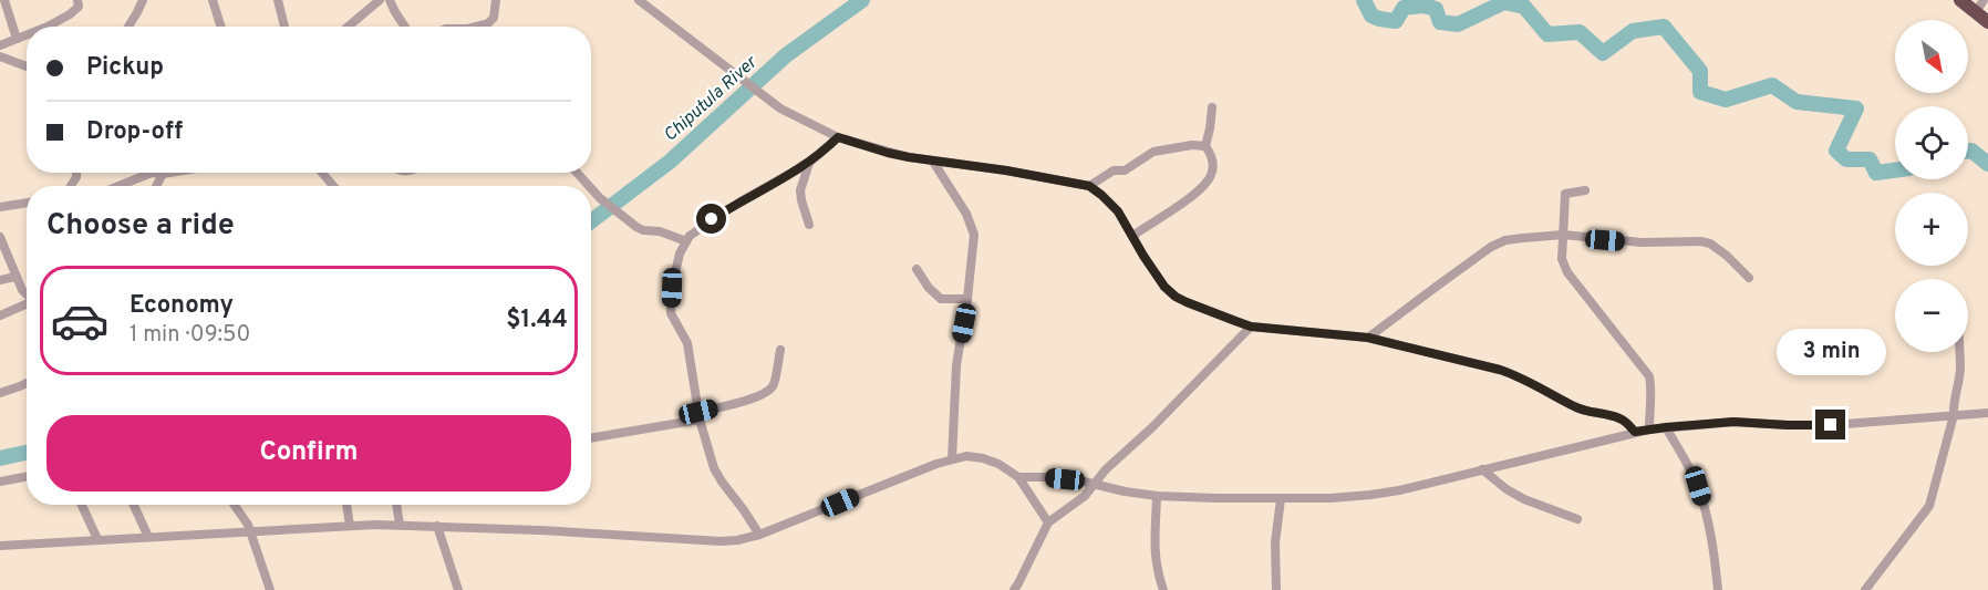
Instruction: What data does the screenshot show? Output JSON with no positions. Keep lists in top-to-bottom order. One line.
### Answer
{"water":["Chiputula River"],"north":"bottom right","page":{"map_buttons":["+","−"],"banner":["Pickup","Drop-off"],"heading":"Choose a ride","list":[{"name":"Economy","note":"1 min · 09:50","value":"$1.44"}],"bubble":"3 min","buttons":"Confirm"}}
